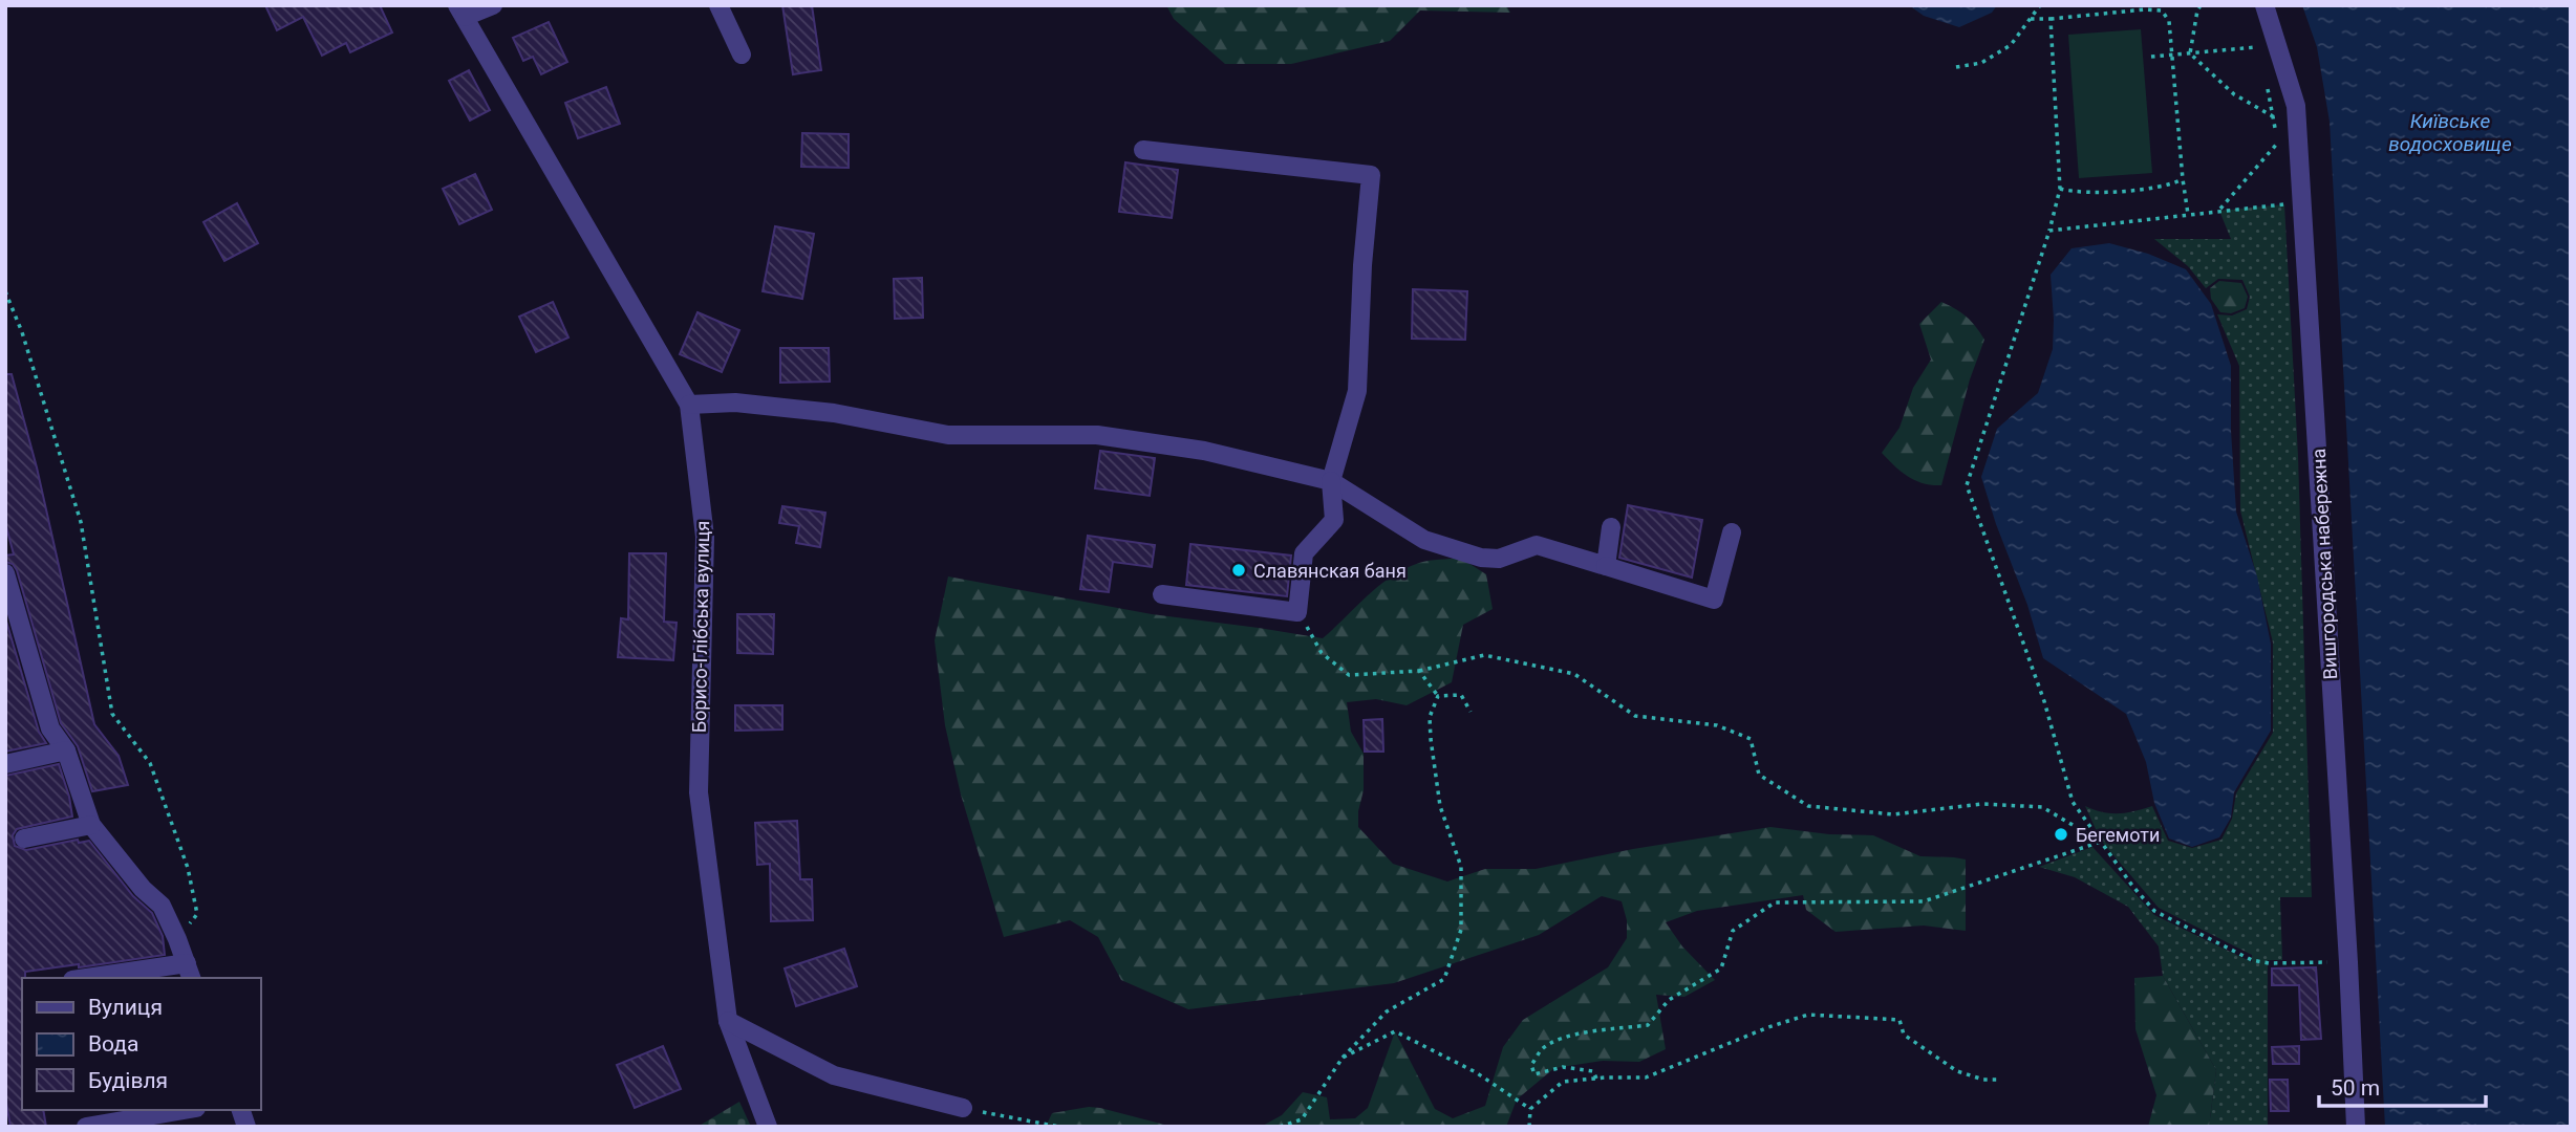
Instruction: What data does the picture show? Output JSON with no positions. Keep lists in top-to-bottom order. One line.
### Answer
{"streets":{"street":["Вишгородська набережна","Борисо-Глібська вулиця"]},"water":["Київське водосховище"],"places":["Славянская баня","Бегемоти"],"legend":["Вулиця","Вода","Будівля"],"scale_bar":"50 m"}
